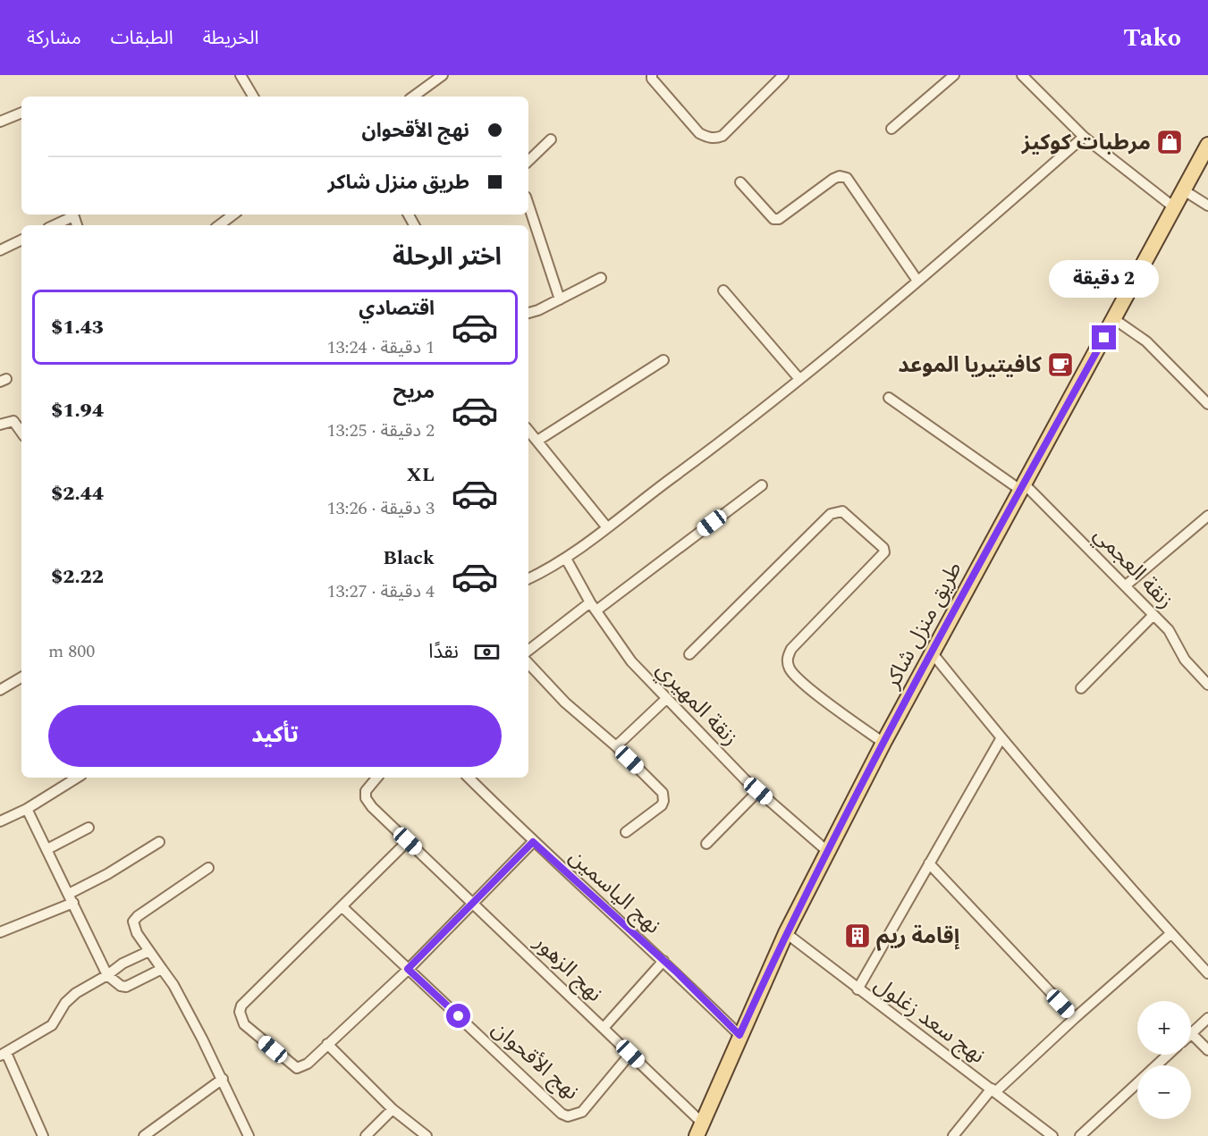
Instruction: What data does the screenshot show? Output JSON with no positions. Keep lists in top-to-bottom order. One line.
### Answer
{"streets":{"main road":["طريق منزل شاكر"],"street":["زنقة العجمي","زنقة المهيري","نهج الياسمين","نهج الزهور","نهج سعد زغلول","نهج الأقحوان"]},"crossings":[["زنقة العجمي","طريق منزل شاكر"],["طريق منزل شاكر","زنقة المهيري"],["طريق منزل شاكر","نهج الياسمين"],["طريق منزل شاكر","نهج الزهور"],["طريق منزل شاكر","نهج سعد زغلول"],["نهج الزهور","نهج الأقحوان"]],"places":{"shop":["مرطبات كوكيز"],"cafe":["كافيتيريا الموعد"],"building":["إقامة ريم"]},"page":{"header":"Tako","nav":["الخريطة","الطبقات","مشاركة"],"banner":["نهج الأقحوان","طريق منزل شاكر"],"heading":"اختر الرحلة","bubble":"2 دقيقة","list":[{"name":"اقتصادي","note":"1 دقيقة · 13:24","value":"$1.43"},{"name":"مريح","note":"2 دقيقة · 13:25","value":"$1.94"},{"name":"XL","note":"3 دقيقة · 13:26","value":"$2.44"},{"name":"Black","note":"4 دقيقة · 13:27","value":"$2.22"}],"pay":["نقدًا","800 m"],"buttons":"تأكيد","map_buttons":["+","−"]}}
